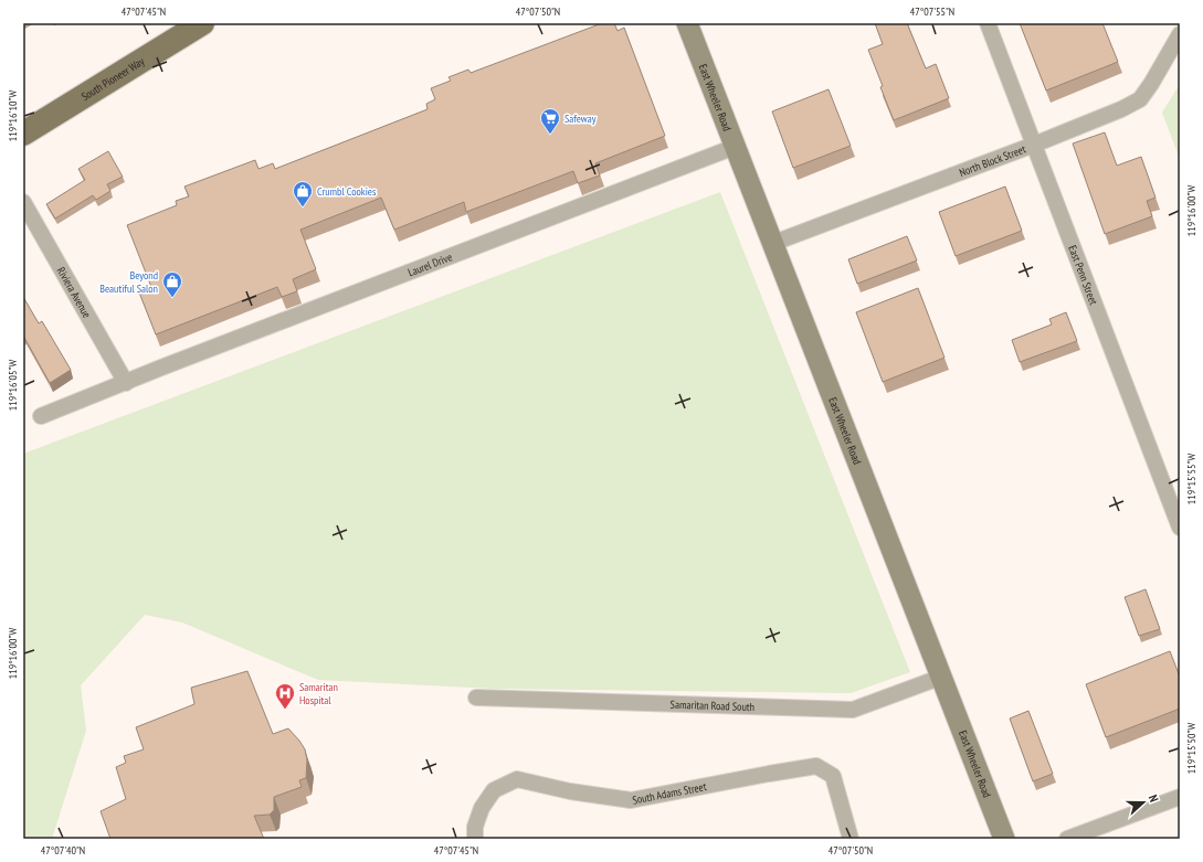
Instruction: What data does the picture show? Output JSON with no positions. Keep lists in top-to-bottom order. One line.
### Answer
{"streets":{"main road":["South Pioneer Way","East Wheeler Road"],"street":["North Block Street","Laurel Drive","East Penn Street","Riviera Avenue","Samaritan Road South","South Adams Street"]},"crossings":[["East Wheeler Road","North Block Street"],["East Wheeler Road","Laurel Drive"],["East Wheeler Road","Samaritan Road South"],["North Block Street","East Penn Street"],["Laurel Drive","Riviera Avenue"]],"places":{"supermarket":["Safeway"],"shop":["Crumbl Cookies","Beyond Beautiful Salon"],"hospital":["Samaritan Hospital"]},"north":"right","coordinates":["47°07'45\"N","47°07'50\"N","47°07'55\"N","119°16'10\"W","119°16'00\"W","119°16'05\"W","119°15'55\"W","119°15'50\"W","47°07'40\"N"]}
